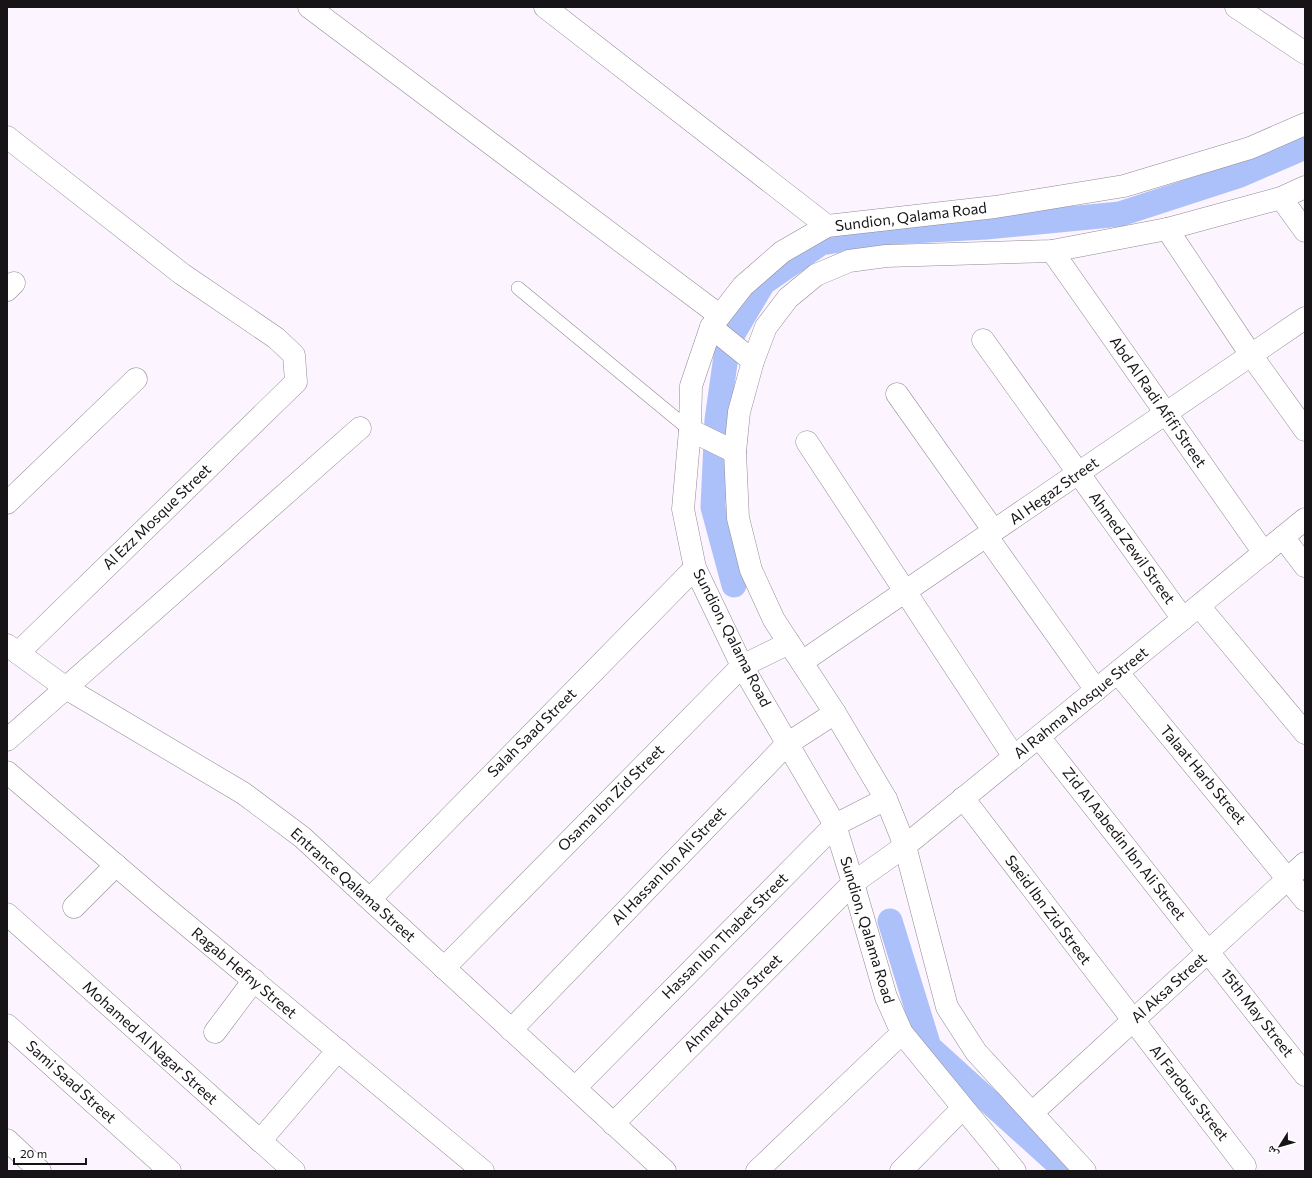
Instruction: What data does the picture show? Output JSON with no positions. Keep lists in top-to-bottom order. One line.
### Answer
{"streets":{"street":["Sundion, Qalama Road","Abd Al Radi Afifi Street","Al Hegaz Street","Al Ezz Mosque Street","Ahmed Zewil Street","Al Rahma Mosque Street","Salah Saad Street","Talaat Harb Street","Osama Ibn Zid Street","Zid Al Aabedin Ibn Ali Street","Al Hassan Ibn Ali Street","Entrance Qalama Street","Saeid Ibn Zid Street","Hassan Ibn Thabet Street","Ragab Hefny Street","Al Aksa Street","Ahmed Kolla Street","15th May Street","Mohamed Al Nagar Street","Sami Saad Street","Al Fardous Street"]},"crossings":[["Sundion, Qalama Road","Al Rahma Mosque Street"],["Sundion, Qalama Road","Salah Saad Street"],["Sundion, Qalama Road","Osama Ibn Zid Street"],["Sundion, Qalama Road","Al Hassan Ibn Ali Street"],["Sundion, Qalama Road","Hassan Ibn Thabet Street"],["Sundion, Qalama Road","Ahmed Kolla Street"],["Abd Al Radi Afifi Street","Al Hegaz Street"],["Abd Al Radi Afifi Street","Al Rahma Mosque Street"],["Al Hegaz Street","Ahmed Zewil Street"],["Al Ezz Mosque Street","Entrance Qalama Street"],["Ahmed Zewil Street","Al Rahma Mosque Street"],["Al Rahma Mosque Street","Talaat Harb Street"],["Al Rahma Mosque Street","Zid Al Aabedin Ibn Ali Street"],["Al Rahma Mosque Street","Saeid Ibn Zid Street"],["Al Rahma Mosque Street","Ahmed Kolla Street"],["Salah Saad Street","Entrance Qalama Street"],["Talaat Harb Street","Al Aksa Street"],["Osama Ibn Zid Street","Entrance Qalama Street"],["Zid Al Aabedin Ibn Ali Street","Al Aksa Street"],["Zid Al Aabedin Ibn Ali Street","15th May Street"],["Al Hassan Ibn Ali Street","Entrance Qalama Street"],["Entrance Qalama Street","Hassan Ibn Thabet Street"],["Entrance Qalama Street","Ahmed Kolla Street"],["Saeid Ibn Zid Street","Al Aksa Street"],["Saeid Ibn Zid Street","Al Fardous Street"],["Al Aksa Street","15th May Street"],["Al Aksa Street","Al Fardous Street"]],"scale_bar":"20 m","north":"bottom left"}
